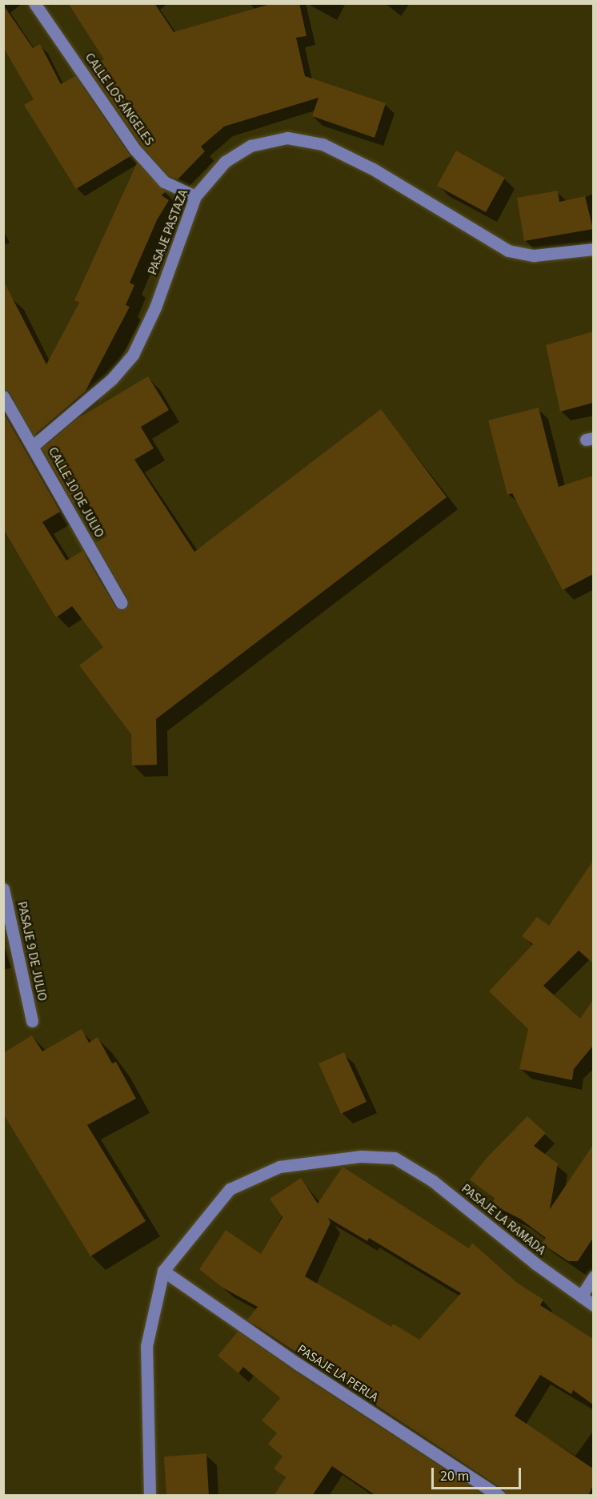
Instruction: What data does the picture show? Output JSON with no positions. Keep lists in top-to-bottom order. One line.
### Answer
{"streets":{"street":["CALLE LOS ÁNGELES","PASAJE PASTAZA","CALLE 10 DE JULIO","PASAJE 9 DE JULIO","PASAJE LA RAMADA","PASAJE LA PERLA"]},"crossings":[["CALLE LOS ÁNGELES","PASAJE PASTAZA"],["PASAJE PASTAZA","CALLE 10 DE JULIO"],["PASAJE LA RAMADA","PASAJE LA PERLA"]],"scale_bar":"20 m"}
